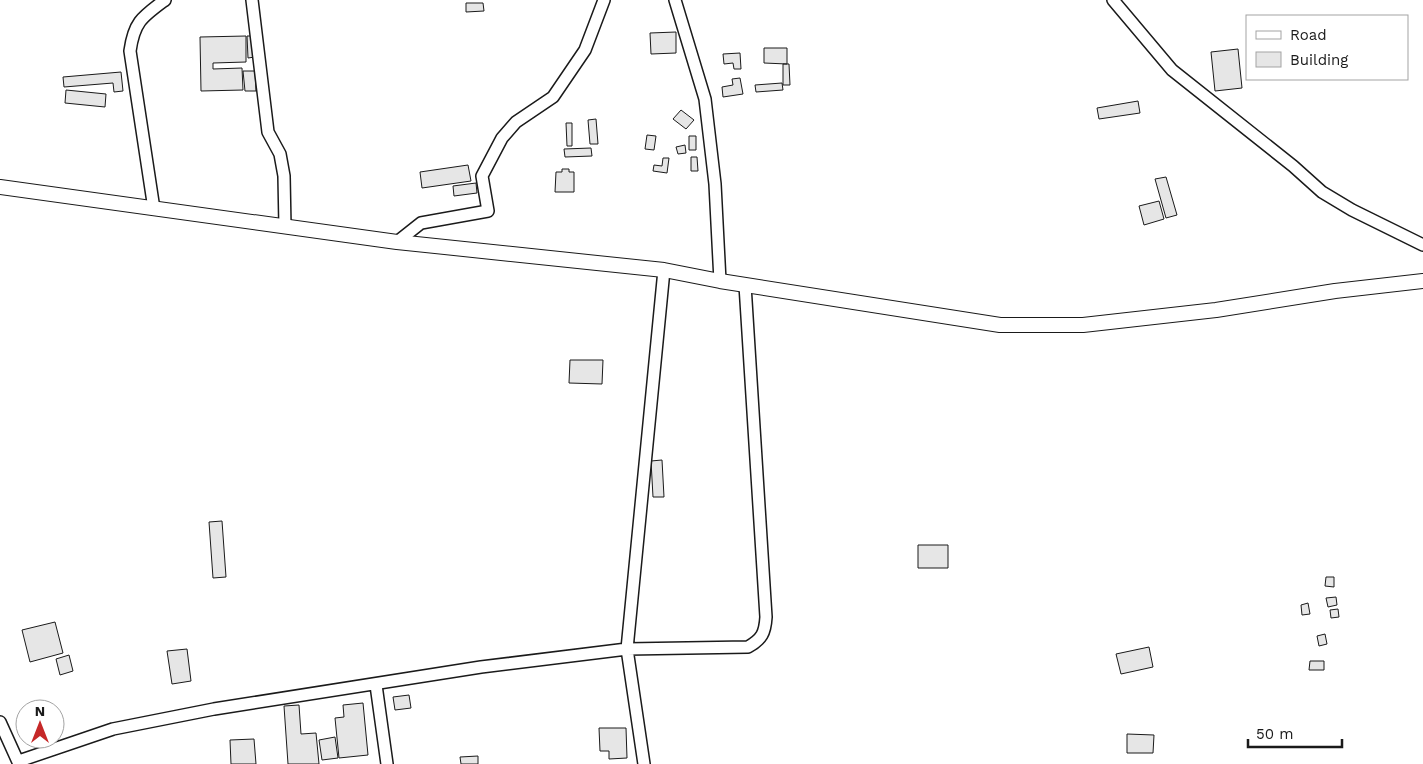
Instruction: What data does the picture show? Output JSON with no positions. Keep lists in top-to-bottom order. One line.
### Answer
{"legend":["Road","Building"],"scale_bar":"50 m","north":"top"}
